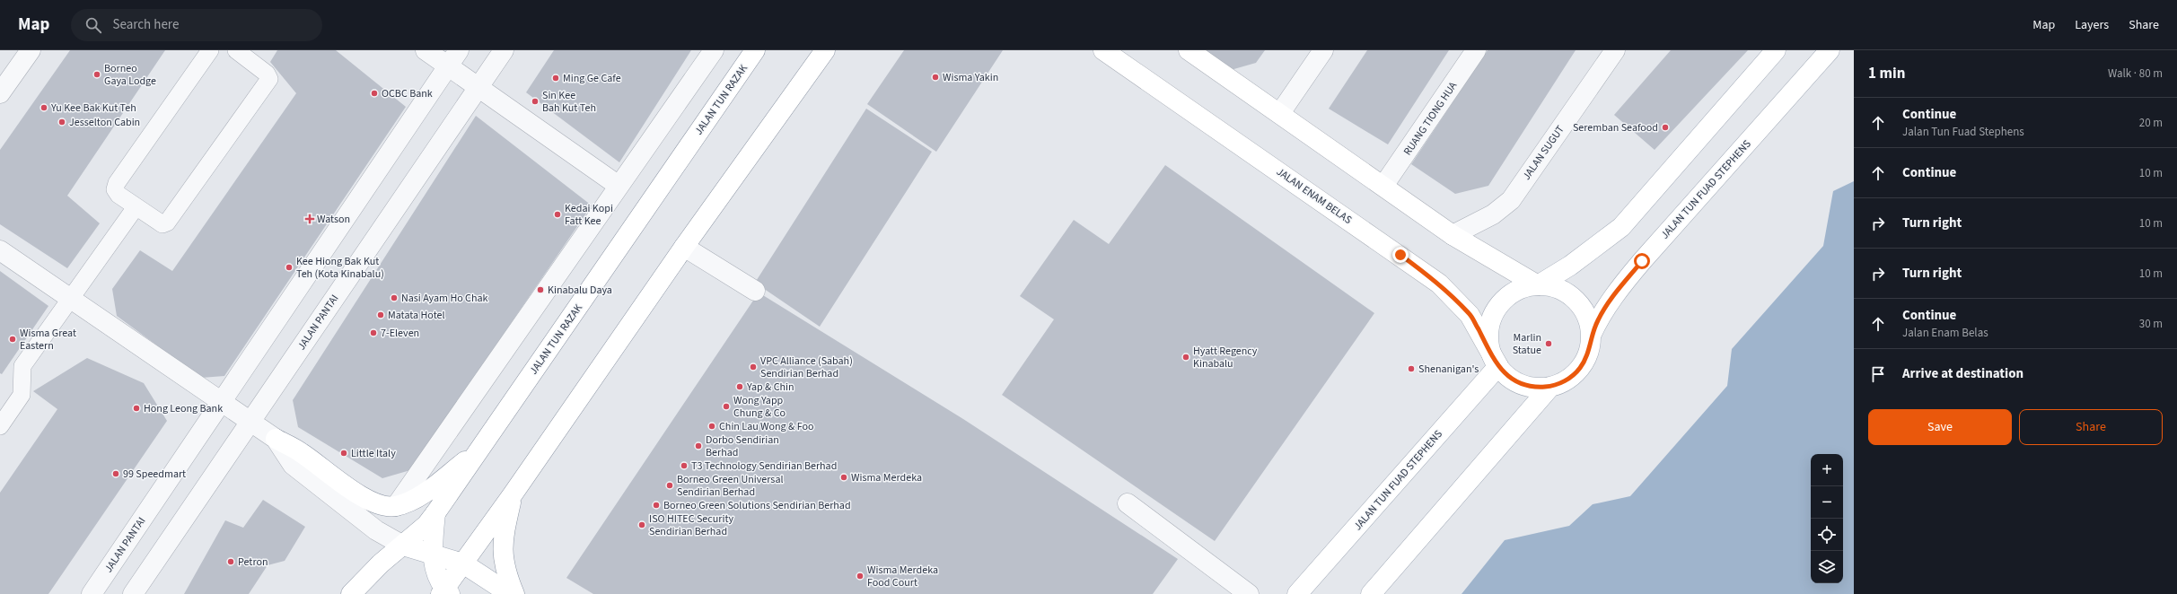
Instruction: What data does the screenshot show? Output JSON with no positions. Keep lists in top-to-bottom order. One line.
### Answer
{"streets":{"main road":["JALAN TUN RAZAK","JALAN TUN FUAD STEPHENS","JALAN ENAM BELAS"],"street":["RUANG TIONG HUA","JALAN SUGUT","JALAN PANTAI"]},"crossings":[["JALAN TUN FUAD STEPHENS","JALAN ENAM BELAS"]],"places":{"other":["Borneo Gaya Lodge","Wisma Yakin","Ming Ge Cafe","OCBC Bank","Sin Kee Bah Kut Teh","Yu Kee Bak Kut Teh","Jesselton Cabin","Seremban Seafood","Kedai Kopi Fatt Kee","Kee Hiong Bak Kut Teh (Kota Kinabalu)","Kinabalu Daya","Nasi Ayam Ho Chak","Matata Hotel","7-Eleven","Wisma Great Eastern","Marlin Statue","Hyatt Regency Kinabalu","VPC Alliance (Sabah) Sendirian Berhad","Shenanigan's","Yap & Chin","Wong Yapp Chung & Co","Hong Leong Bank","Chin Lau Wong & Foo","Dorbo Sendirian Berhad","Little Italy","T3 Technology Sendirian Berhad","99 Speedmart","Wisma Merdeka","Borneo Green Universal Sendirian Berhad","Borneo Green Solutions Sendirian Berhad","ISO HITEC Security Sendirian Berhad","Petron","Wisma Merdeka Food Court"],"health":["Watson"]},"page":{"header":"Map","search":"Search here","nav":["Map","Layers","Share"],"heading":["1 min","Walk · 80 m"],"list":[["Continue","Jalan Tun Fuad Stephens","20 m"],["Continue","10 m"],["Turn right","10 m"],["Turn right","10 m"],["Continue","Jalan Enam Belas","30 m"],"Arrive at destination"],"buttons":["Save","Share"],"map_buttons":["+","−"]}}
